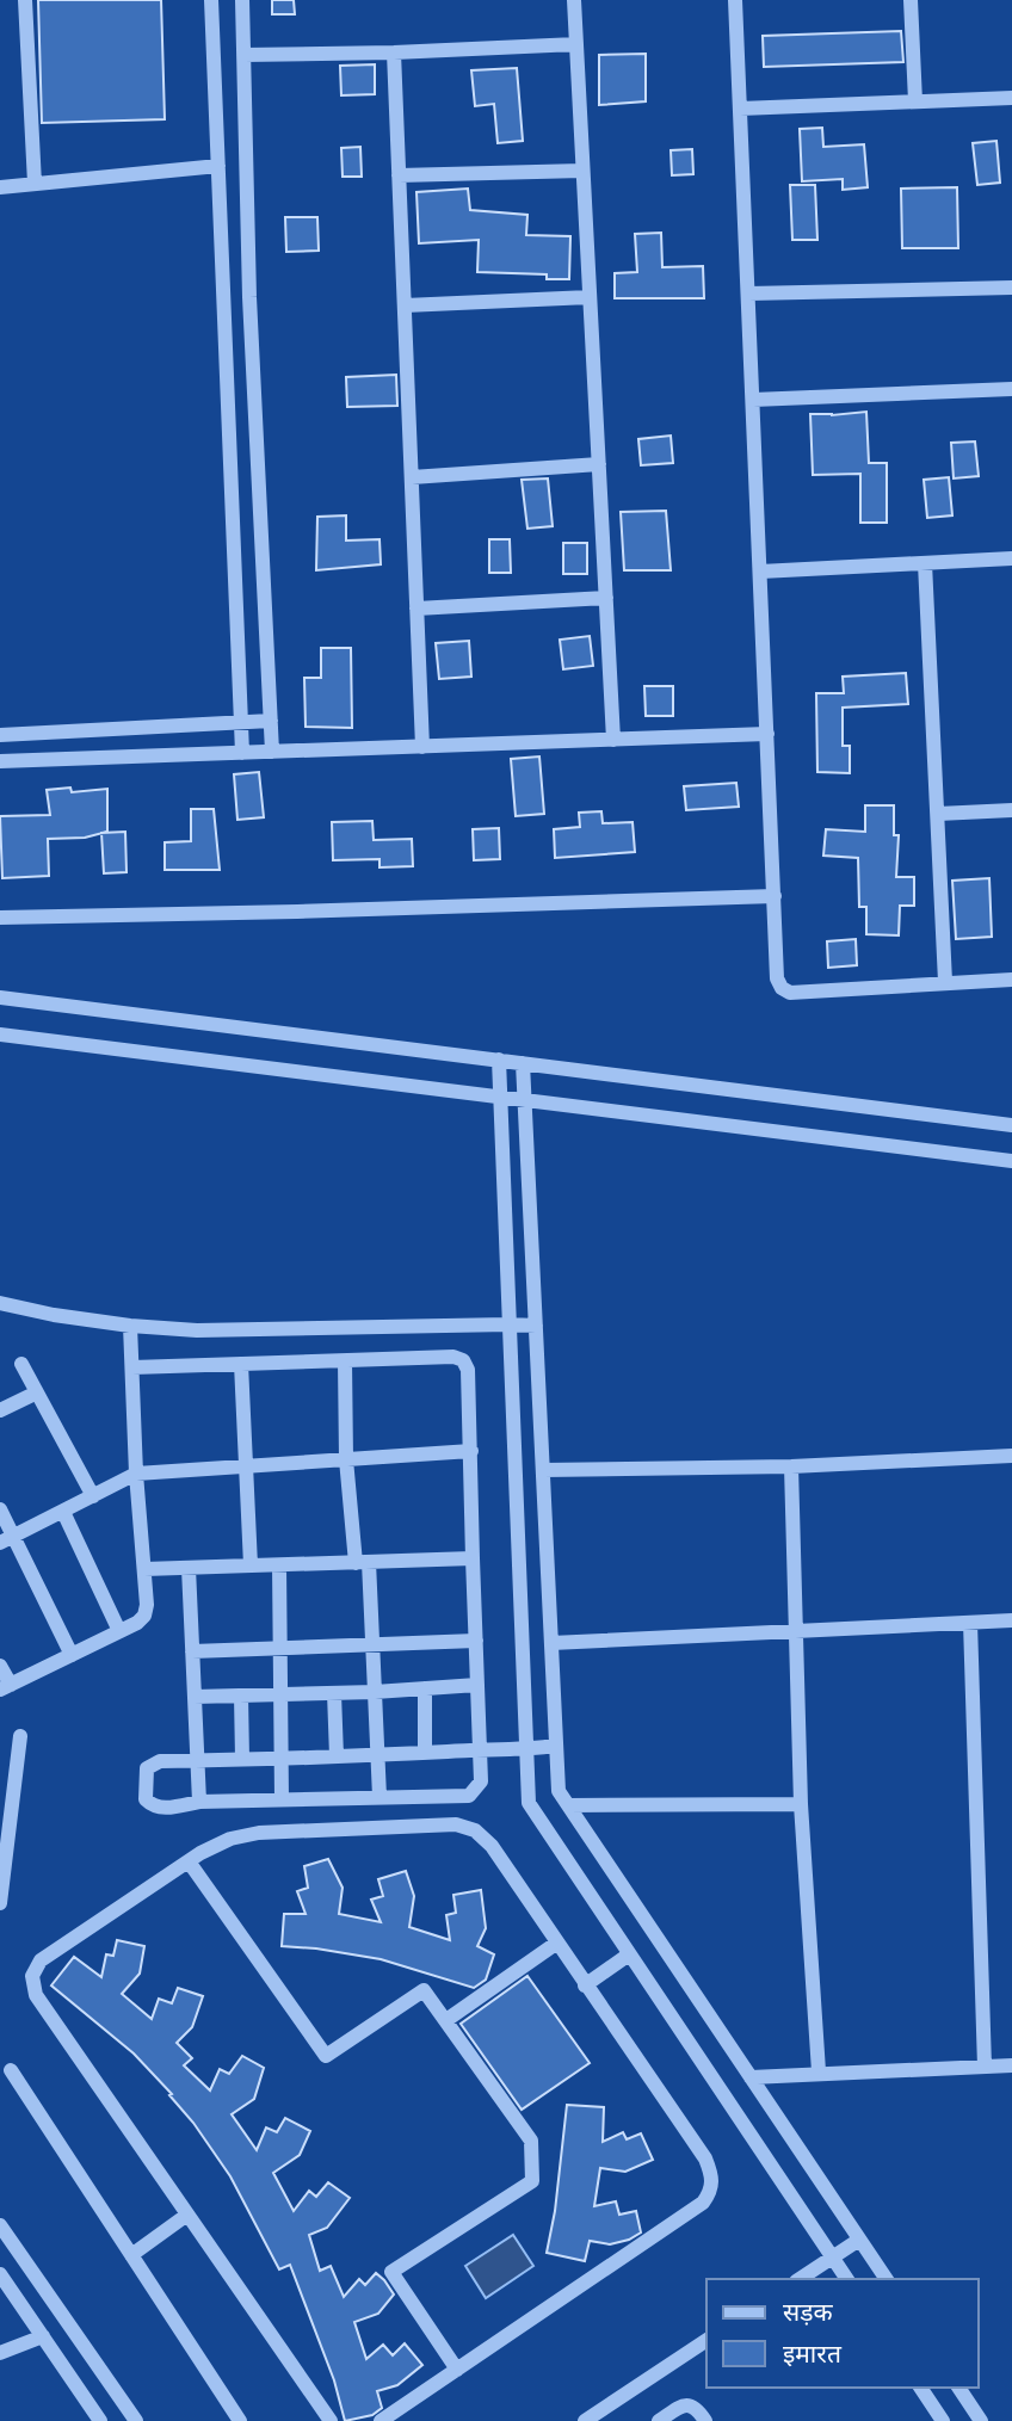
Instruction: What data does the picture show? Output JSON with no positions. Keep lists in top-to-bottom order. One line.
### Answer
{"legend":["सड़क","इमारत"]}
